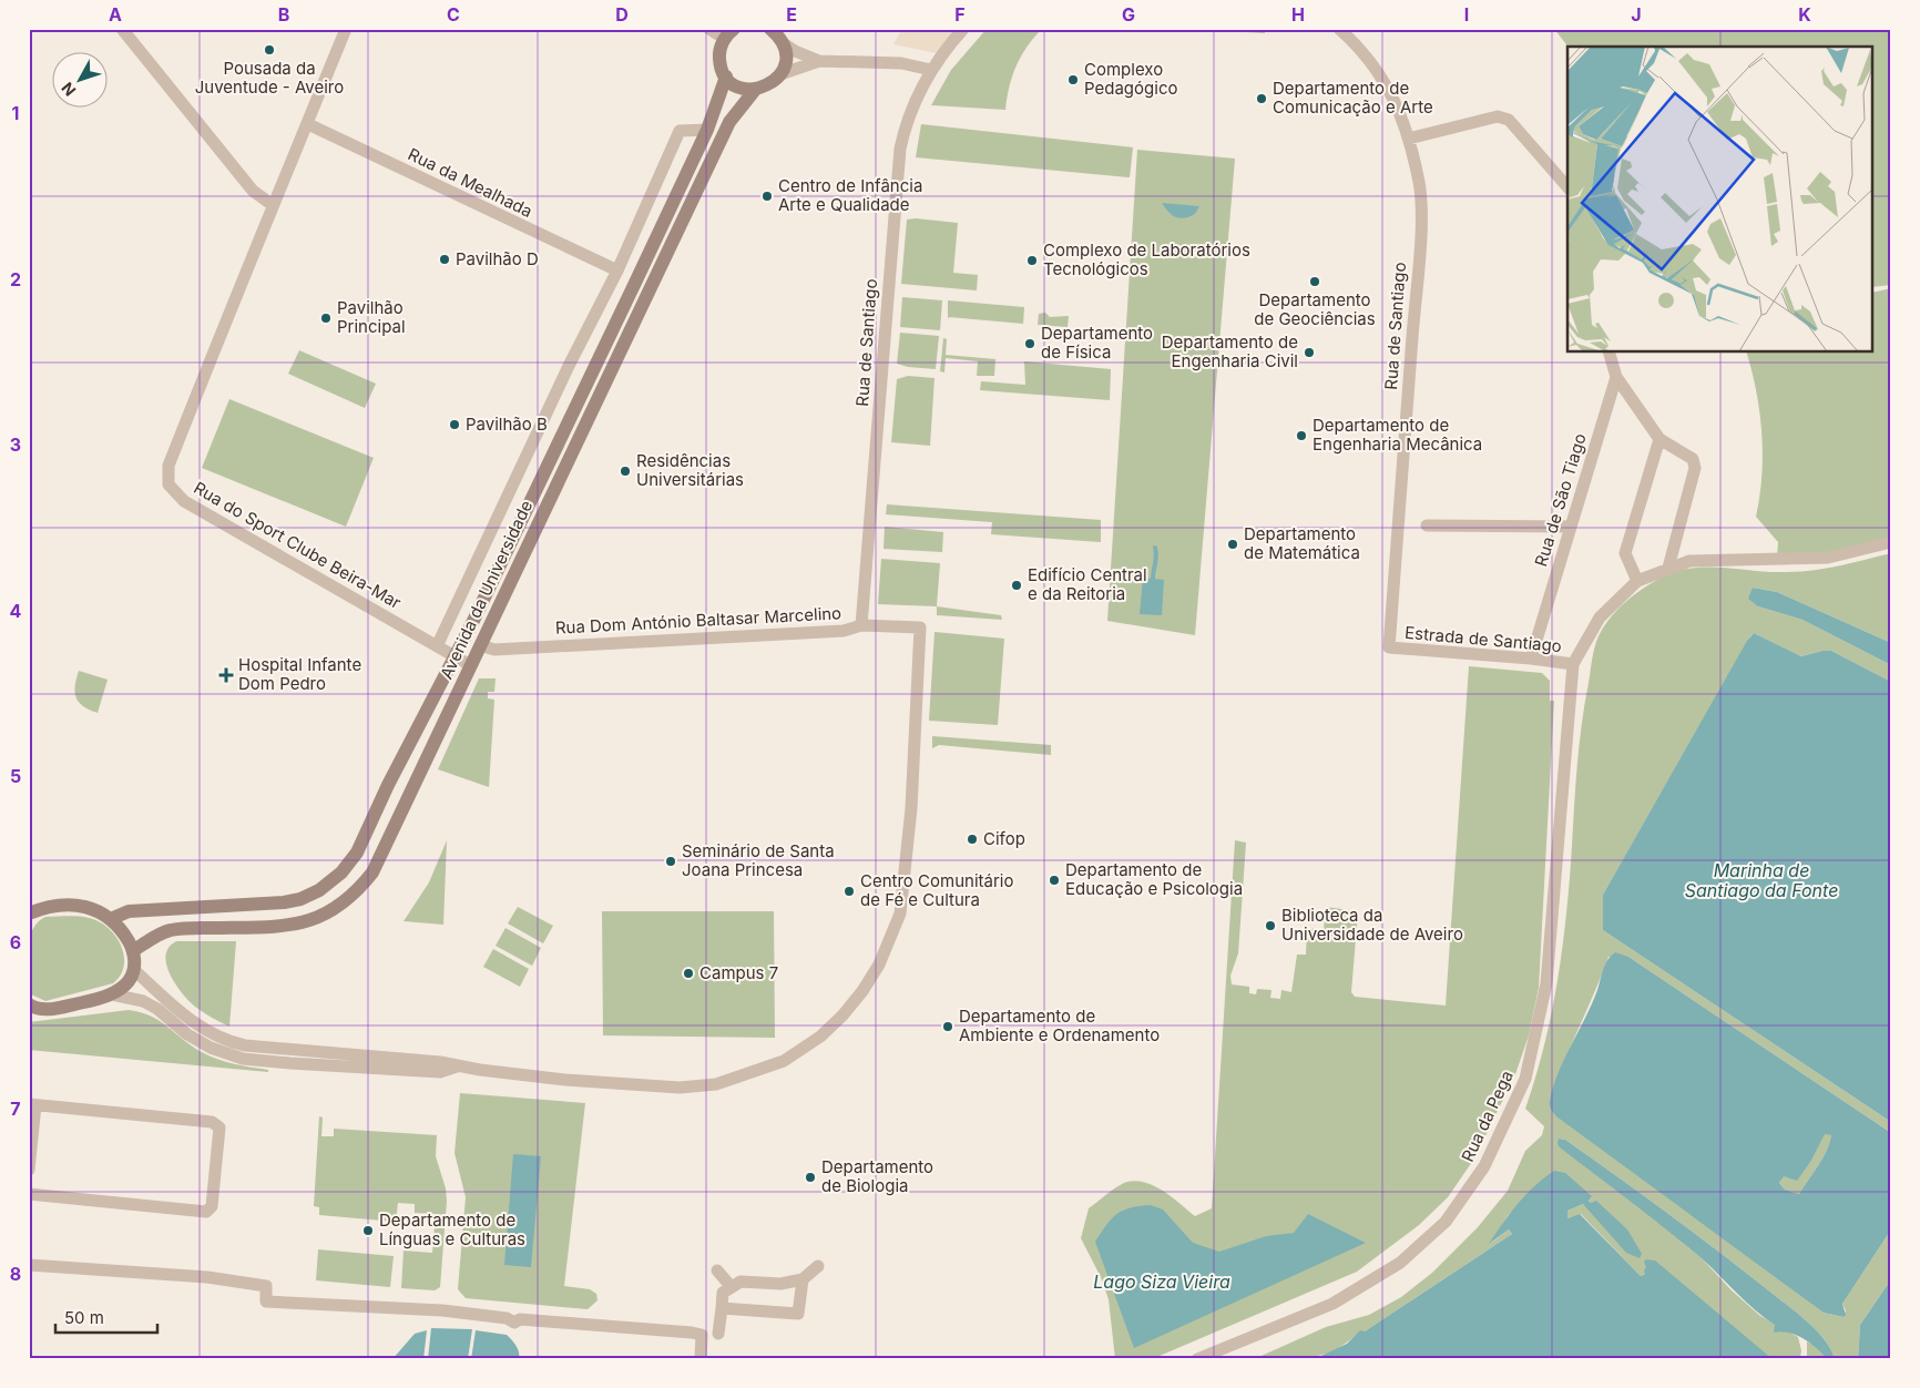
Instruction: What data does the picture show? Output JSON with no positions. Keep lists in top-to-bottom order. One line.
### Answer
{"streets":{"main road":["Avenida da Universidade"],"street":["Rua da Mealhada","Rua de Santiago","Rua de São Tiago","Rua do Sport Clube Beira-Mar","Rua Dom António Baltasar Marcelino","Estrada de Santiago","Rua da Pega"]},"crossings":[["Rua da Mealhada","Rua do Sport Clube Beira-Mar"],["Rua da Mealhada","Avenida da Universidade"],["Rua de Santiago","Rua Dom António Baltasar Marcelino"],["Rua de Santiago","Estrada de Santiago"],["Rua de São Tiago","Estrada de Santiago"],["Rua do Sport Clube Beira-Mar","Avenida da Universidade"],["Avenida da Universidade","Rua Dom António Baltasar Marcelino"],["Estrada de Santiago","Rua da Pega"]],"water":["Marinha de Santiago da Fonte","Lago Siza Vieira"],"places":{"other":["Pousada da Juventude - Aveiro","Complexo Pedagógico","Departamento de Comunicação e Arte","Centro de Infância Arte e Qualidade","Pavilhão D","Complexo de Laboratórios Tecnológicos","Departamento de Geociências","Pavilhão Principal","Departamento de Física","Departamento de Engenharia Civil","Pavilhão B","Departamento de Engenharia Mecânica","Residências Universitárias","Departamento de Matemática","Edifício Central e da Reitoria","Cifop","Seminário de Santa Joana Princesa","Departamento de Educação e Psicologia","Centro Comunitário de Fé e Cultura","Biblioteca da Universidade de Aveiro","Campus 7","Departamento de Ambiente e Ordenamento","Departamento de Biologia","Departamento de Línguas e Culturas"],"health":["Hospital Infante Dom Pedro"]},"scale_bar":"50 m","north":"bottom left","grid":{"columns":["A","B","C","D","E","F","G","H","I","J","K"],"rows":["1","2","3","4","5","6","7","8"]}}
